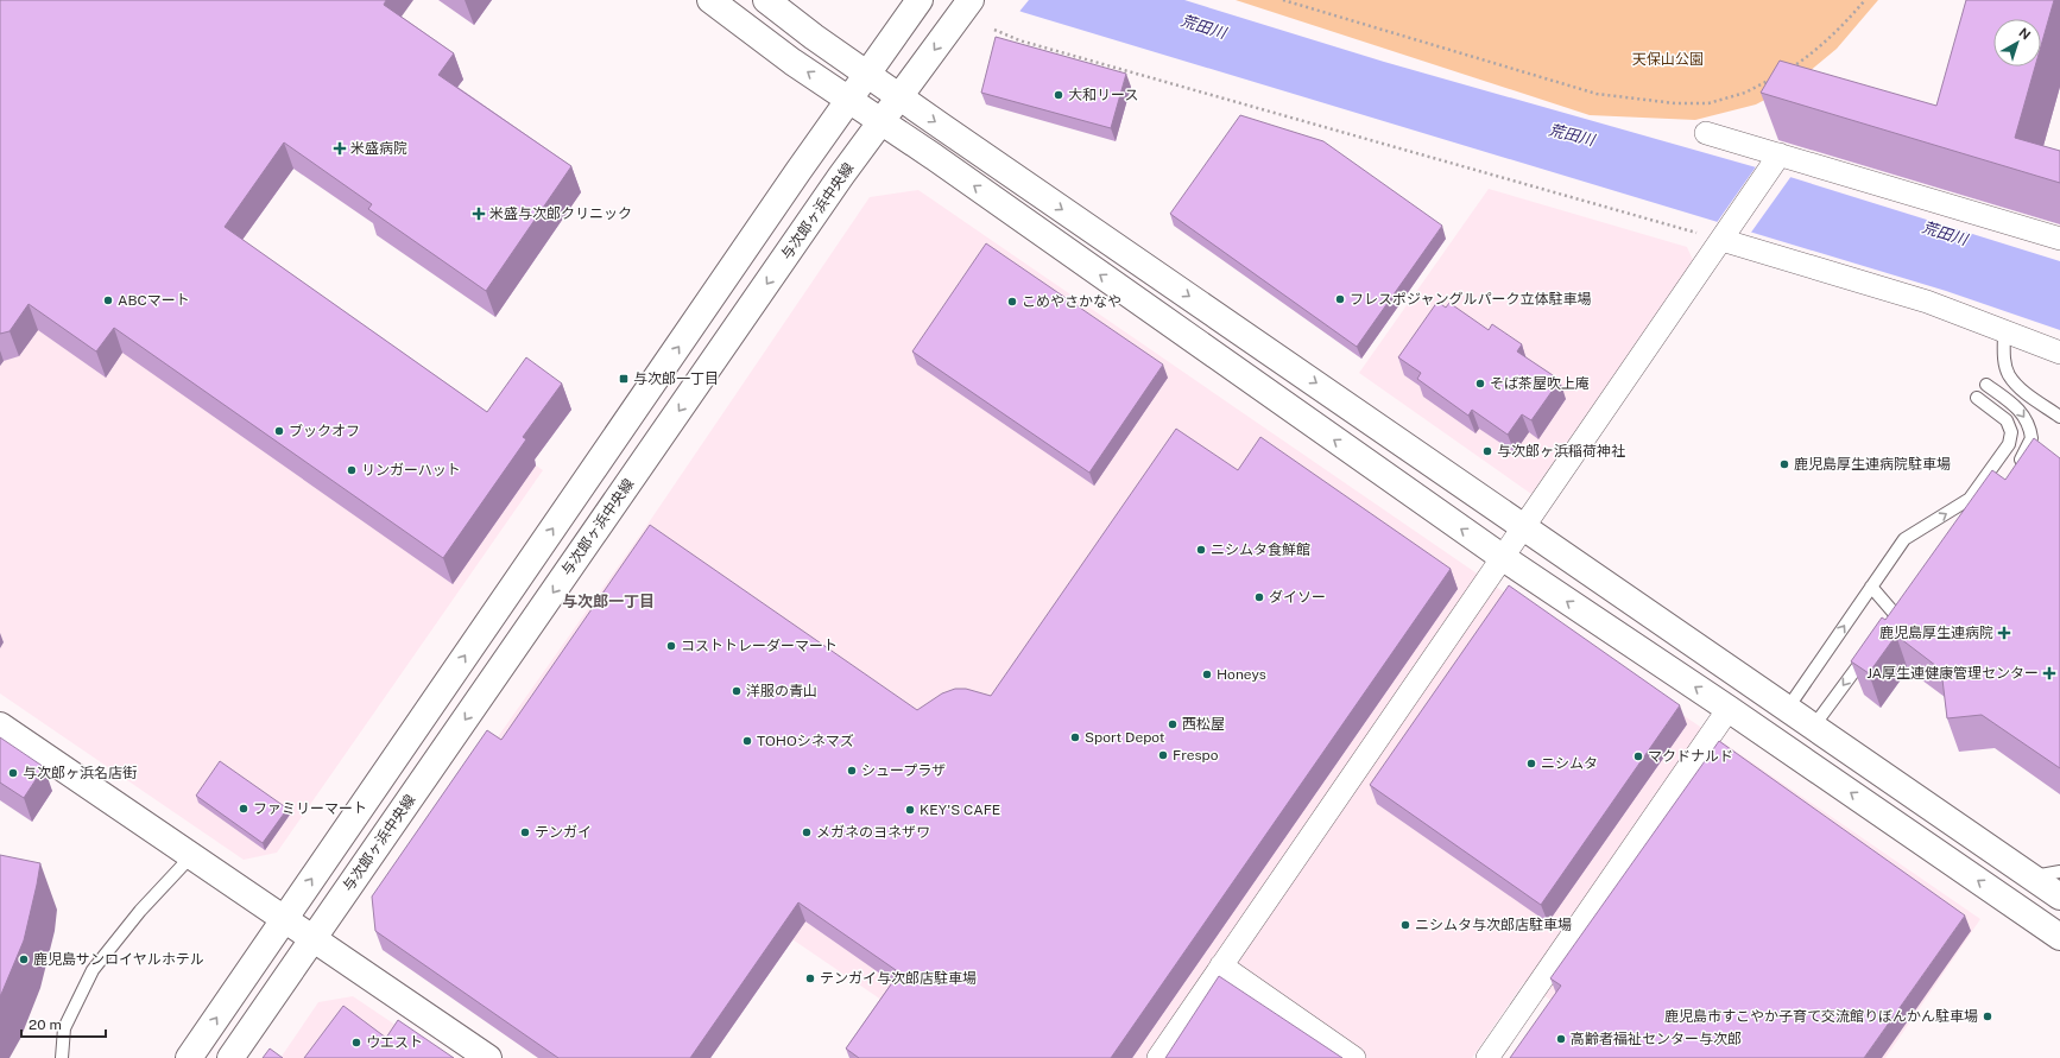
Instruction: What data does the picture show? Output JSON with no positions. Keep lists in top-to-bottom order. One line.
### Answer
{"streets":{"street":["与次郎ヶ浜中央線"]},"districts":["与次郎一丁目"],"water":["荒田川"],"parks":["天保山公園"],"places":{"other":["大和リース","フレスポジャングルパーク立体駐車場","ABCマート","こめやさかなや","そば茶屋吹上庵","ブックオフ","与次郎ヶ浜稲荷神社","鹿児島厚生連病院駐車場","リンガーハット","ニシムタ食鮮館","ダイソー","コストトレーダーマート","Honeys","洋服の青山","西松屋","Sport Depot","TOHOシネマズ","Frespo","マクドナルド","ニシムタ","シュープラザ","与次郎ヶ浜名店街","ファミリーマート","KEY'S CAFE","テンガイ","メガネのヨネザワ","ニシムタ与次郎店駐車場","鹿児島サンロイヤルホテル","テンガイ与次郎店駐車場","鹿児島市すこやか子育て交流館りぼんかん駐車場","高齢者福祉センター与次郎","ウエスト"],"health":["米盛病院","米盛与次郎クリニック","鹿児島厚生連病院","JA厚生連健康管理センター"],"transit":["与次郎一丁目"]},"scale_bar":"20 m","north":"top right"}
